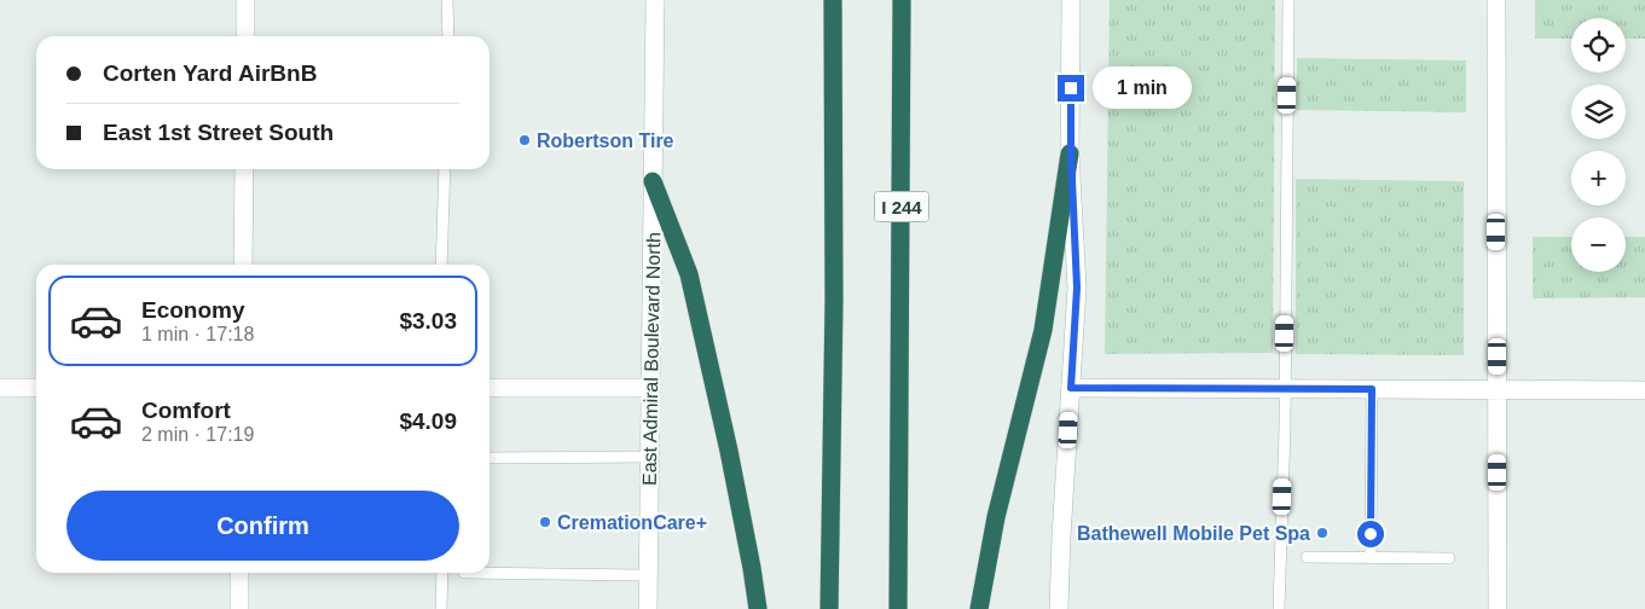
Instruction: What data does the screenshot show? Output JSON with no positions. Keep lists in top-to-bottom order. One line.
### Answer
{"streets":{"highway":["I 244"],"street":["East Admiral Boulevard North"]},"places":["Robertson Tire","CremationCare+","Bathewell Mobile Pet Spa"],"page":{"map_buttons":["+","−"],"banner":["Corten Yard AirBnB","East 1st Street South"],"bubble":"1 min","list":[{"name":"Economy","note":"1 min · 17:18","value":"$3.03"},{"name":"Comfort","note":"2 min · 17:19","value":"$4.09"}],"buttons":"Confirm"}}
